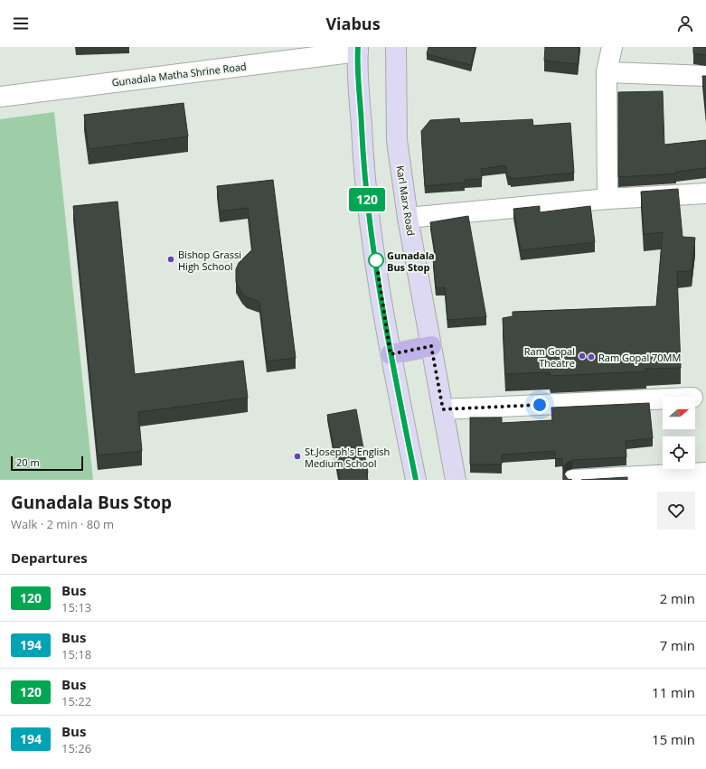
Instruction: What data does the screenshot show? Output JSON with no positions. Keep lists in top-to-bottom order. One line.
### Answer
{"streets":{"main road":["Karl Marx Road"],"street":["Gunadala Matha Shrine Road"]},"places":["Bishop Grassi High School","Gunadala Bus Stop","Ram Gopal Theatre","Ram Gopal 70MM","St.Joseph's English Medium School"],"lines":["bus line 120"],"scale_bar":"20 m","north":"right","page":{"header":"Viabus","on_map":"120","scale":"20 m","heading":[["Gunadala Bus Stop","Walk · 2 min · 80 m"],"Departures"],"list":[{"mark":"120","name":"Bus","note":"15:13","value":"2 min"},{"mark":"194","name":"Bus","note":"15:18","value":"7 min"},{"mark":"120","name":"Bus","note":"15:22","value":"11 min"},{"mark":"194","name":"Bus","note":"15:26","value":"15 min"}]}}
